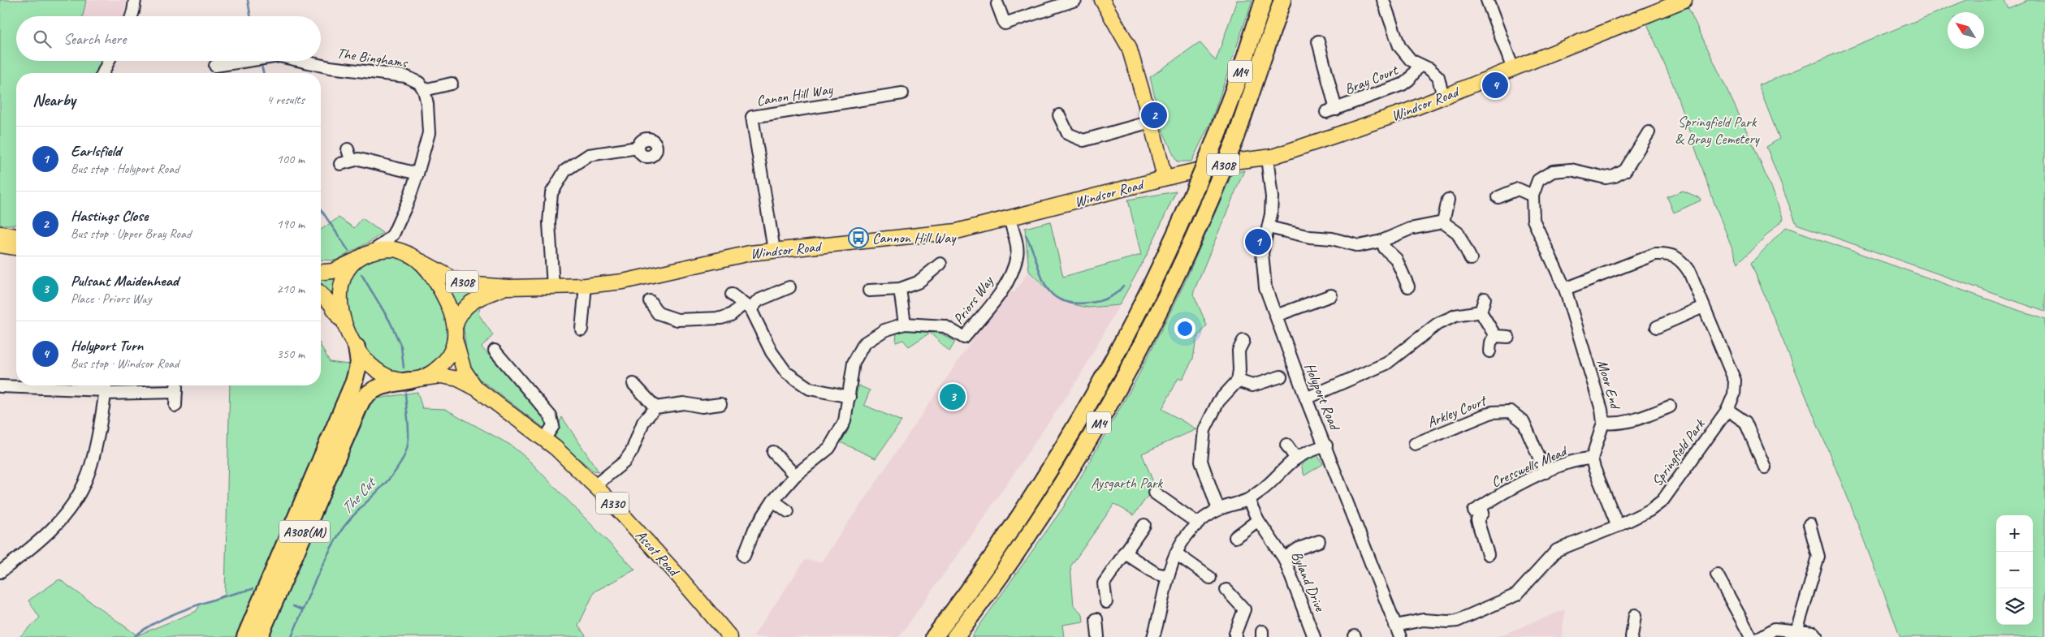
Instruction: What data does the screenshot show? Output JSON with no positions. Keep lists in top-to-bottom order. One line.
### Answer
{"streets":{"highway":["M4","A308(M)"],"main road":["Windsor Road","A308","A330","Ascot Road"],"street":["The Binghams","Bray Court","Canon Hill Way","Priors Way","Moor End","Holyport Road","Arkley Court","Springfield Park","Cresswells Mead","Byland Drive"]},"crossings":[["Bray Court","Windsor Road"],["Canon Hill Way","Windsor Road"],["Windsor Road","Priors Way"],["Windsor Road","Holyport Road"],["Windsor Road","A308(M)"],["Windsor Road","Ascot Road"],["Moor End","Springfield Park"],["Moor End","Cresswells Mead"],["Holyport Road","Springfield Park"],["Arkley Court","Cresswells Mead"],["A308(M)","Ascot Road"]],"water":["The Cut"],"parks":["Springfield Park & Bray Cemetery","Aysgarth Park"],"places":{"bus stop":["Cannon Hill Way"]},"north":"top left","page":{"search":"Search here","pins":["4","2","1","3"],"heading":["Nearby","4 results"],"list":[{"mark":"1","name":"Earlsfield","note":"Bus stop · Holyport Road","value":"100 m"},{"mark":"2","name":"Hastings Close","note":"Bus stop · Upper Bray Road","value":"190 m"},{"mark":"3","name":"Pulsant Maidenhead","note":"Place · Priors Way","value":"210 m"},{"mark":"4","name":"Holyport Turn","note":"Bus stop · Windsor Road","value":"350 m"}],"map_buttons":["+","−"]}}
